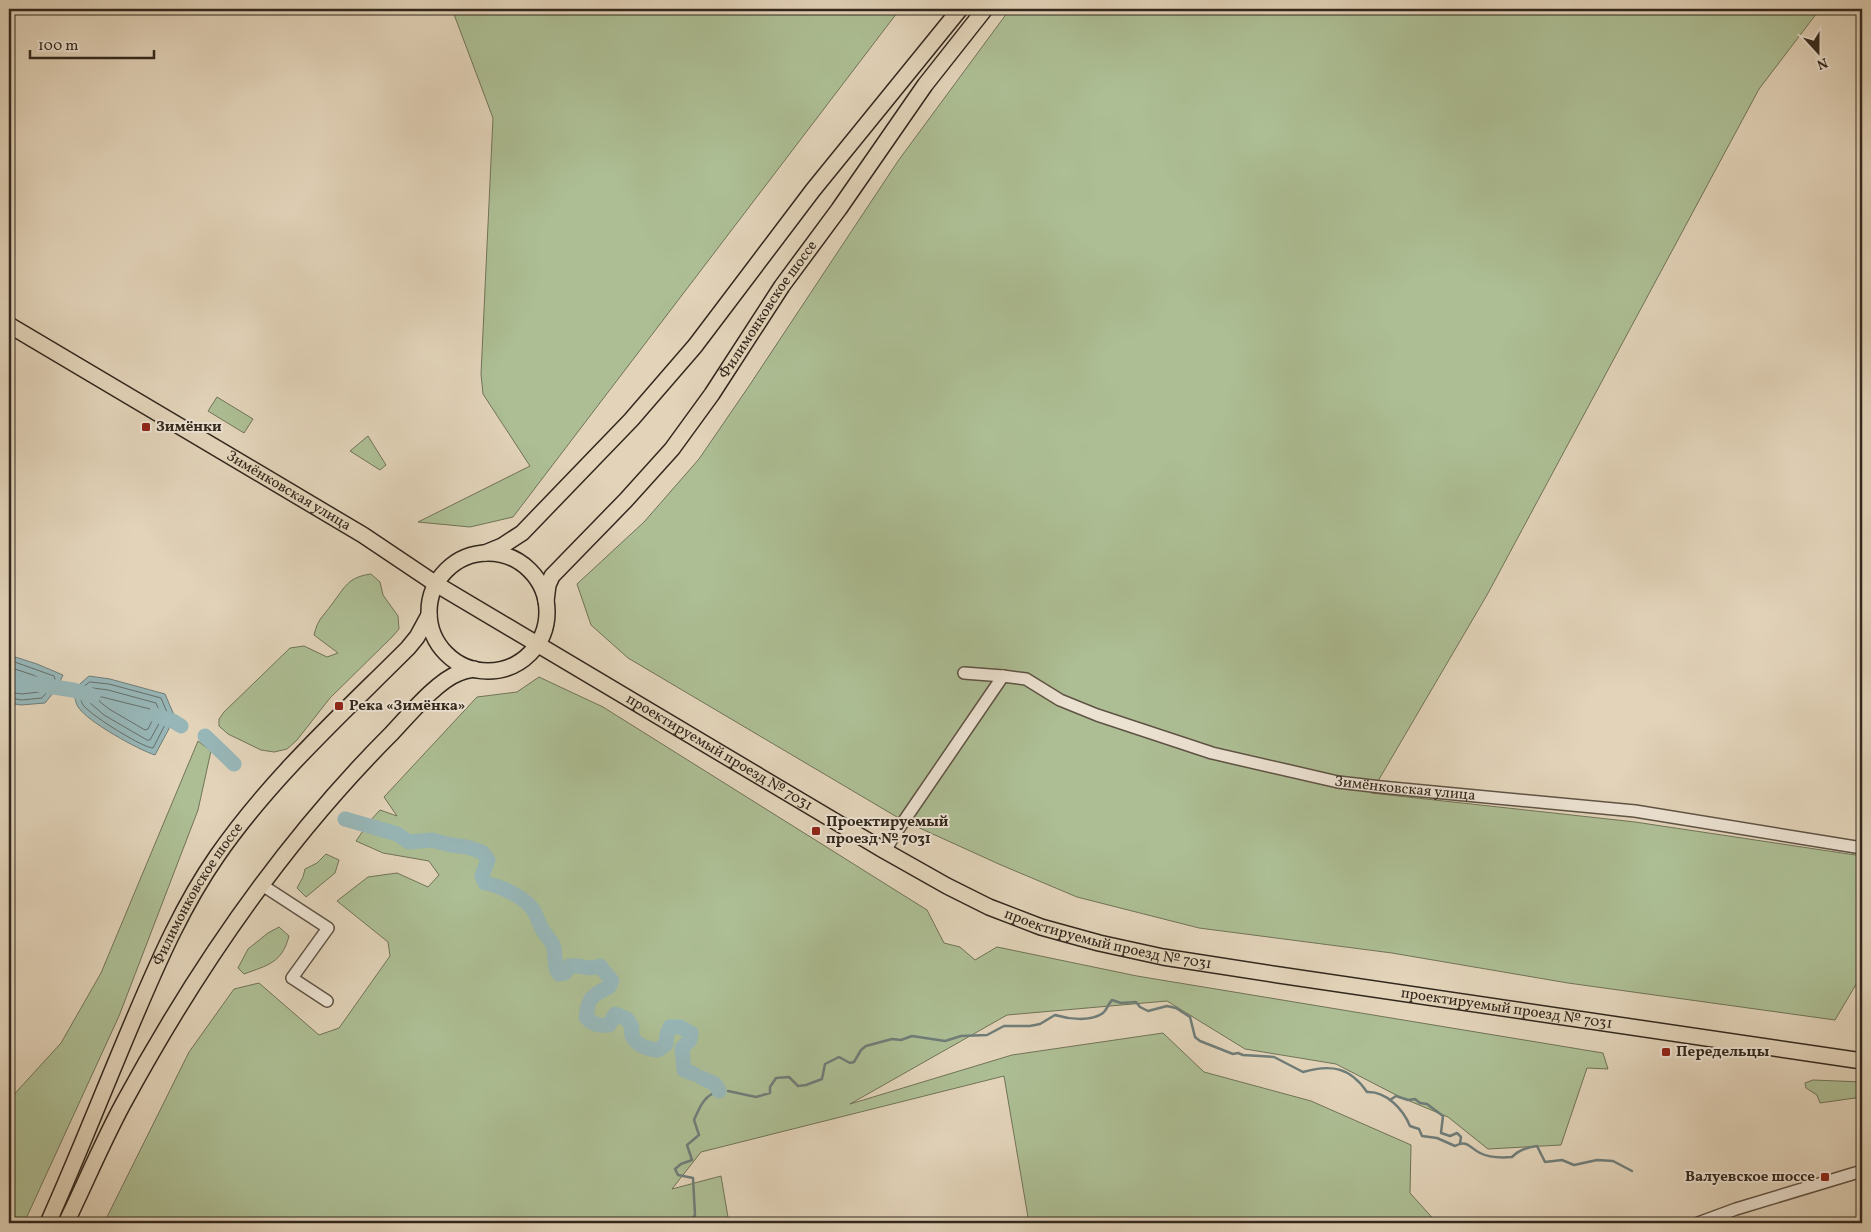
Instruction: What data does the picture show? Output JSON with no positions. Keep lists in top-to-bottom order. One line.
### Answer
{"streets":{"main road":["Филимонковское шоссе","Зимёнковская улица","проектируемый проезд № 7031"]},"crossings":[["Филимонковское шоссе","Зимёнковская улица"],["Филимонковское шоссе","проектируемый проезд № 7031"],["Зимёнковская улица","проектируемый проезд № 7031"]],"places":{"transit":["Зимёнки","Река «Зимёнка»","Проектируемый проезд № 7031","Передельцы","Валуевское шоссе"]},"scale_bar":"100 m","north":"bottom"}
